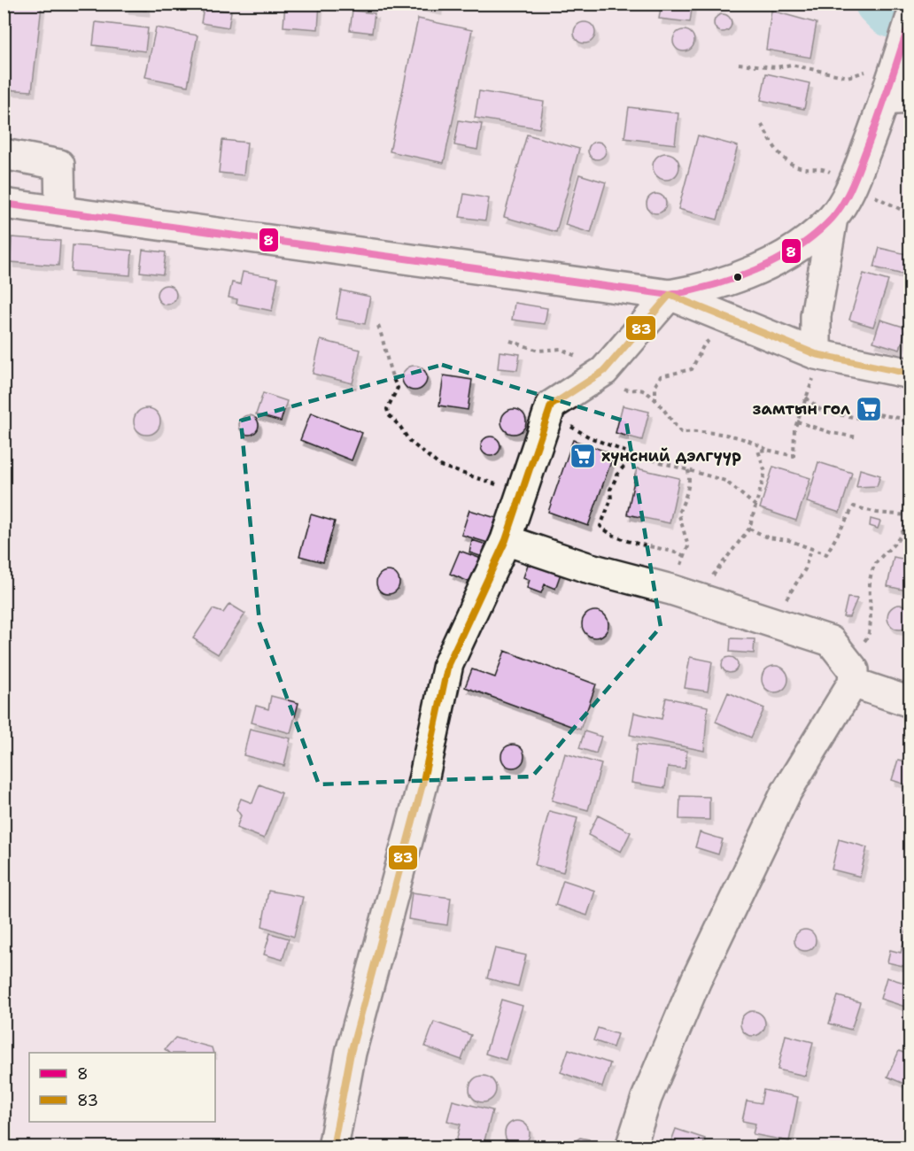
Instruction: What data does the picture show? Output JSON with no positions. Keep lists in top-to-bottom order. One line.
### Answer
{"places":{"supermarket":["замтын гол","хүнсний дэлгүүр"]},"lines":["transit line 8","transit line 83"],"legend":["8","83"]}
